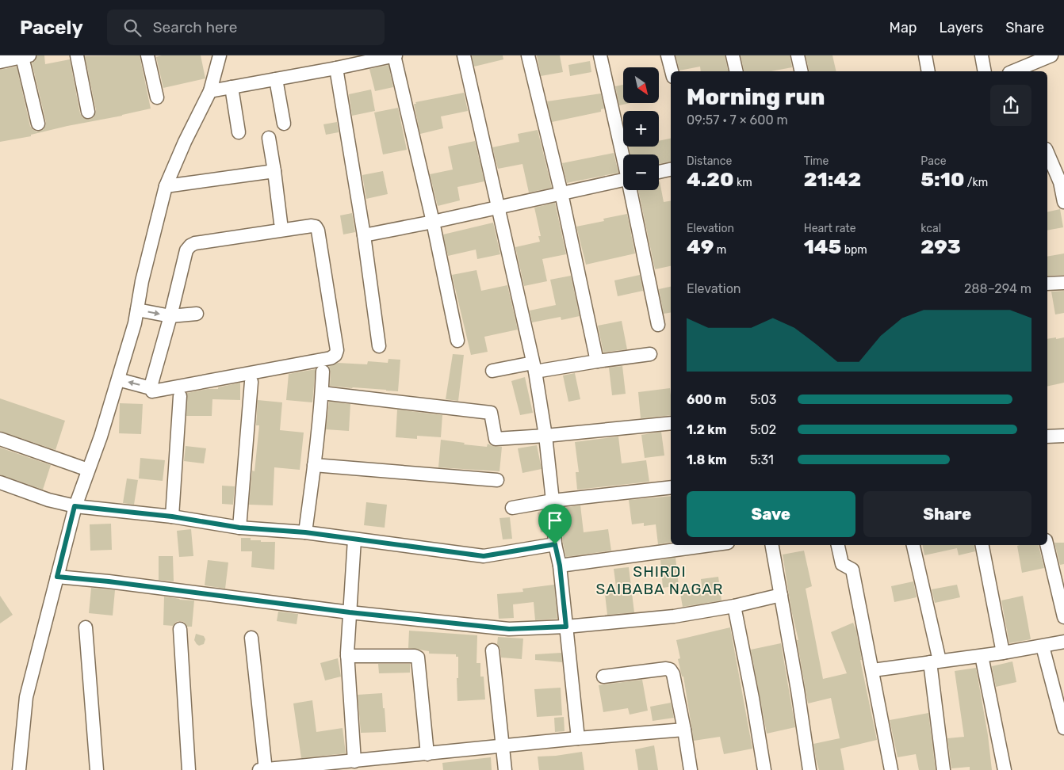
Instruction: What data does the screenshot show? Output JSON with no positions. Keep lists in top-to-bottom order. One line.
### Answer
{"districts":["SHIRDI SAIBABA NAGAR"],"north":"bottom right","page":{"header":"Pacely","search":"Search here","nav":["Map","Layers","Share"],"map_buttons":["+","−"],"heading":["Morning run","09:57 · 7 × 600 m"],"stats":[["Distance","4.20 km"],["Time","21:42"],["Pace","5:10 /km"],["Elevation","49 m"],["Heart rate","145 bpm"],["kcal","293"]],"chart":["Elevation","288–294 m"],"list":[{"name":"600 m","note":"5:03"},{"name":"1.2 km","note":"5:02"},{"name":"1.8 km","note":"5:31"}],"buttons":["Save","Share"]}}
